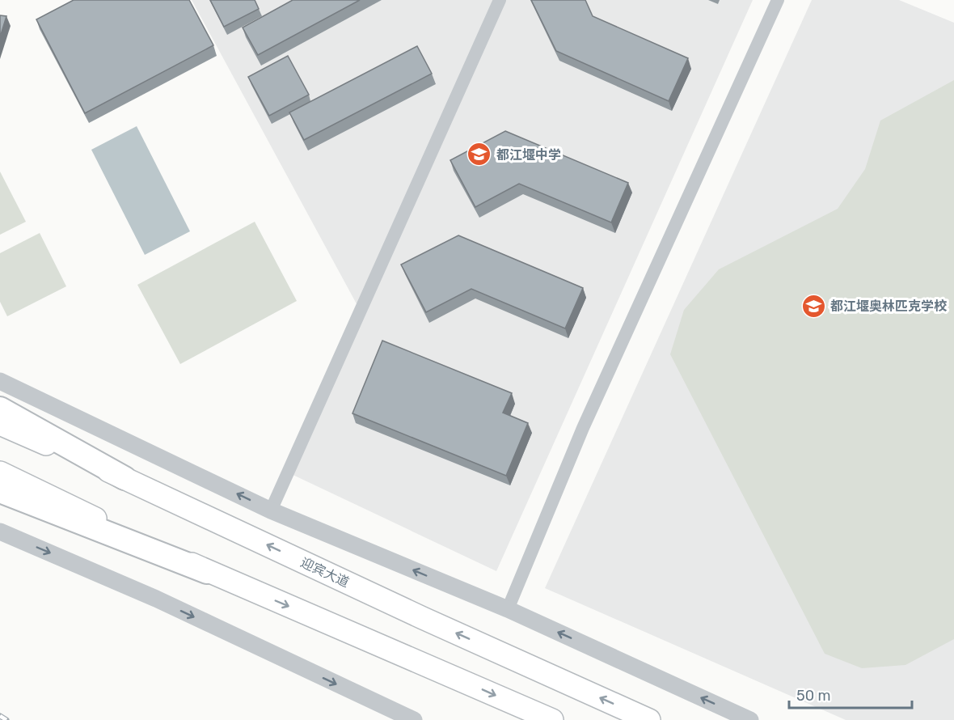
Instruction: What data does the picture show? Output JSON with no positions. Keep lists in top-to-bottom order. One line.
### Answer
{"streets":{"main road":["迎宾大道"]},"places":{"school or university":["都江堰中学","都江堰奥林匹克学校"]},"scale_bar":"50 m"}
